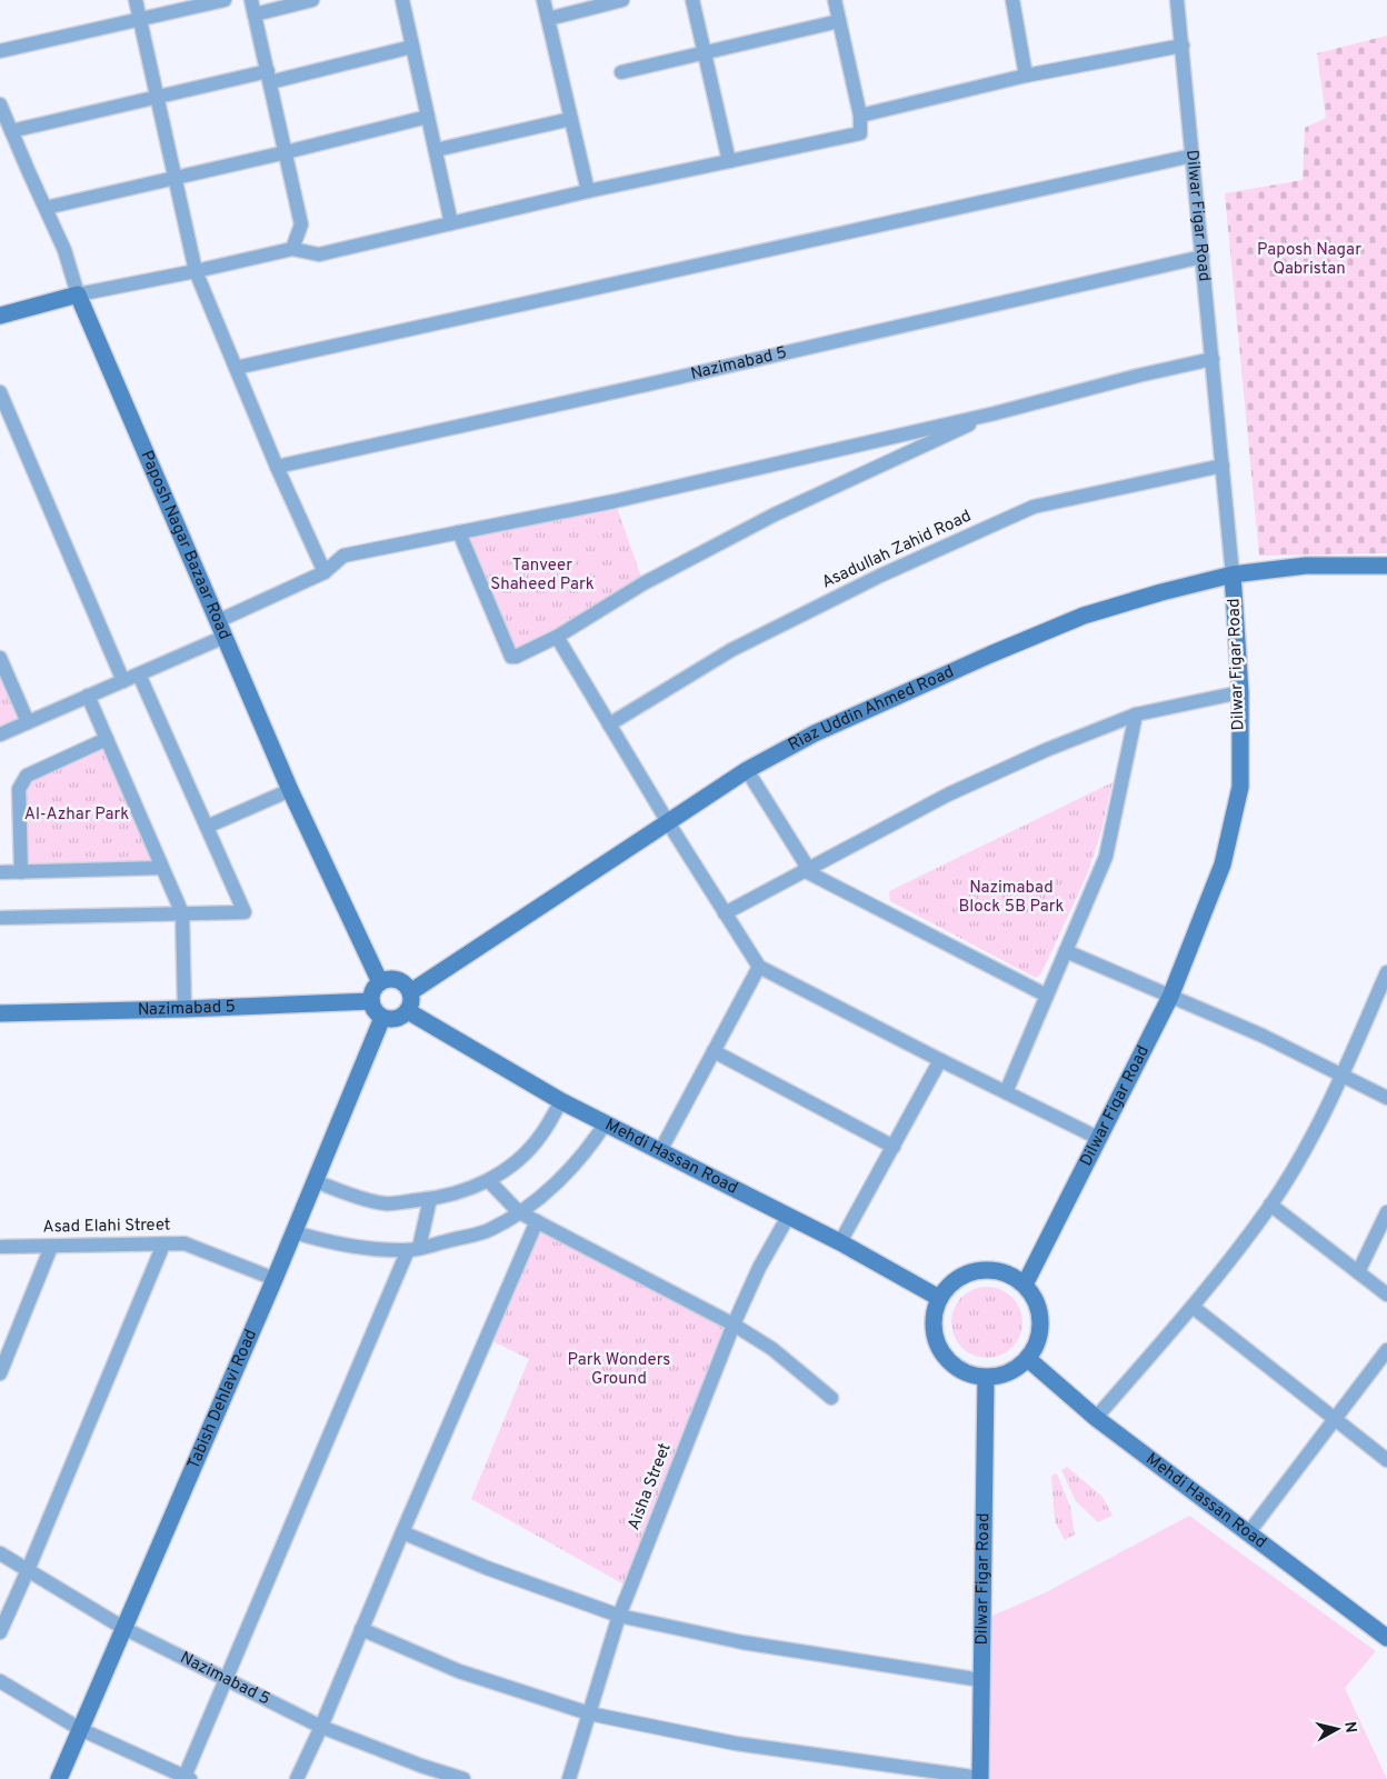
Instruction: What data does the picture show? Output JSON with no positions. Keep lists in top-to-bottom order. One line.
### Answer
{"streets":{"street":["Dilwar Figar Road","Nazimabad 5","Paposh Nagar Bazaar Road","Asadullah Zahid Road","Riaz Uddin Ahmed Road","Mehdi Hassan Road","Asad Elahi Street","Tabish Dehlavi Road","Aisha Street"]},"crossings":[["Dilwar Figar Road","Nazimabad 5"],["Dilwar Figar Road","Asadullah Zahid Road"],["Dilwar Figar Road","Riaz Uddin Ahmed Road"],["Dilwar Figar Road","Mehdi Hassan Road"],["Nazimabad 5","Paposh Nagar Bazaar Road"],["Nazimabad 5","Riaz Uddin Ahmed Road"],["Nazimabad 5","Mehdi Hassan Road"],["Nazimabad 5","Tabish Dehlavi Road"],["Paposh Nagar Bazaar Road","Riaz Uddin Ahmed Road"],["Paposh Nagar Bazaar Road","Mehdi Hassan Road"],["Paposh Nagar Bazaar Road","Tabish Dehlavi Road"],["Riaz Uddin Ahmed Road","Mehdi Hassan Road"],["Riaz Uddin Ahmed Road","Tabish Dehlavi Road"],["Mehdi Hassan Road","Tabish Dehlavi Road"],["Mehdi Hassan Road","Aisha Street"],["Asad Elahi Street","Tabish Dehlavi Road"]],"parks":["Paposh Nagar Qabristan","Tanveer Shaheed Park","Al-Azhar Park","Nazimabad Block 5B Park","Park Wonders Ground"],"north":"right"}
